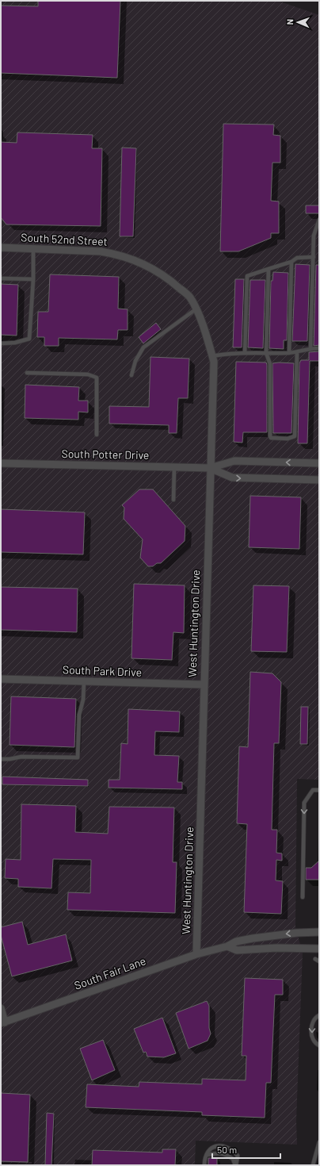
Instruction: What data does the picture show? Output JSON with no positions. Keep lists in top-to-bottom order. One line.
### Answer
{"streets":{"street":["South 52nd Street","South Potter Drive","West Huntington Drive","South Park Drive","South Fair Lane"]},"crossings":[["South 52nd Street","West Huntington Drive"],["South Potter Drive","West Huntington Drive"],["West Huntington Drive","South Park Drive"],["West Huntington Drive","South Fair Lane"]],"scale_bar":"50 m","north":"left"}
